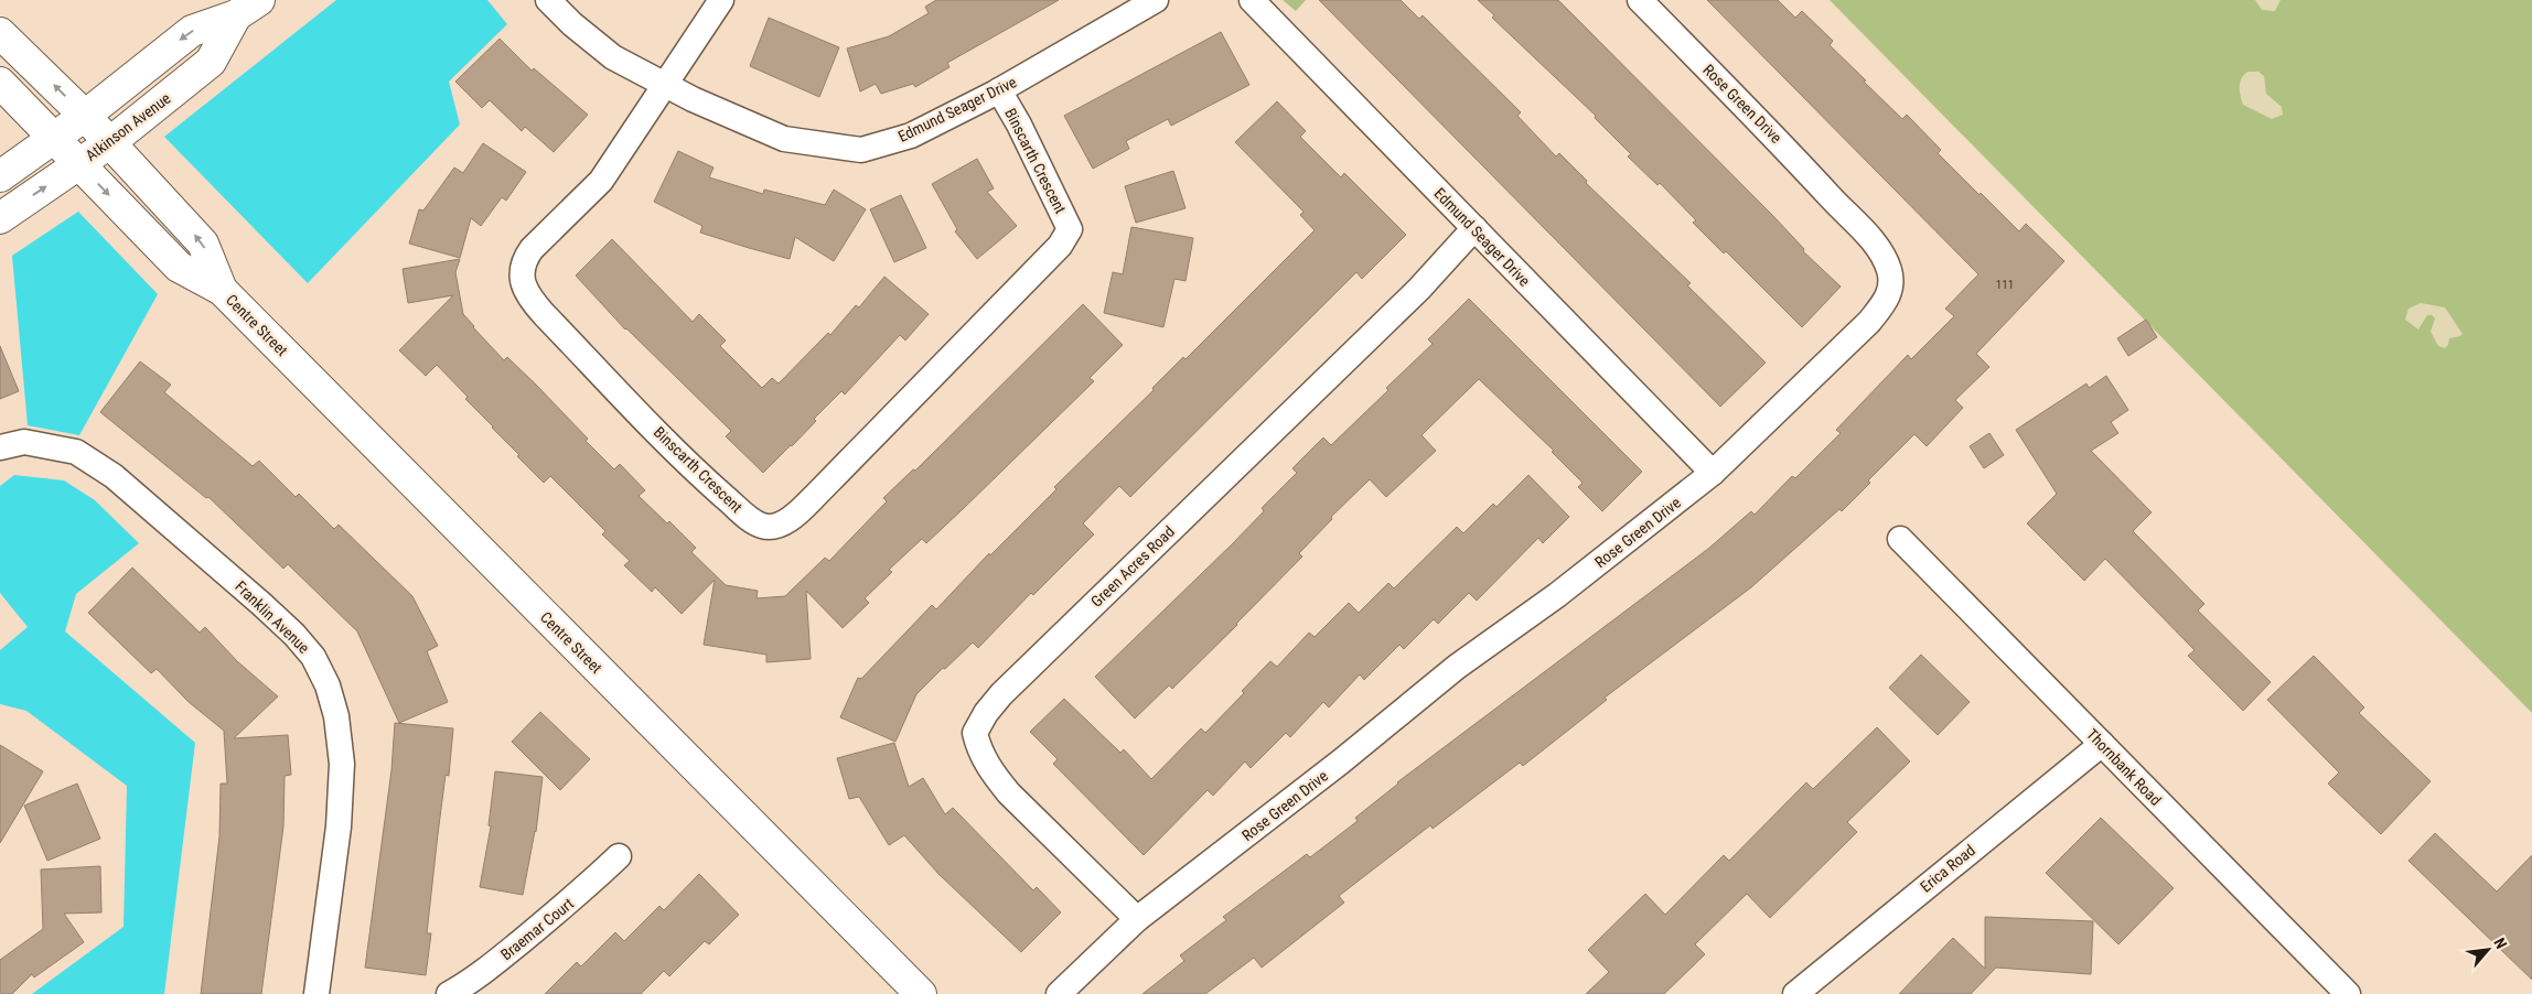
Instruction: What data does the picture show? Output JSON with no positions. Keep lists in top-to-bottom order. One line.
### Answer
{"streets":{"main road":["Atkinson Avenue","Centre Street"],"street":["Rose Green Drive","Edmund Seager Drive","Binscarth Crescent","Green Acres Road","Franklin Avenue","Thornbank Road","Erica Road","Braemar Court"]},"crossings":[["Rose Green Drive","Edmund Seager Drive"],["Rose Green Drive","Green Acres Road"],["Edmund Seager Drive","Binscarth Crescent"],["Edmund Seager Drive","Green Acres Road"],["Atkinson Avenue","Centre Street"],["Thornbank Road","Erica Road"]],"house_numbers":["111"],"north":"top right"}
